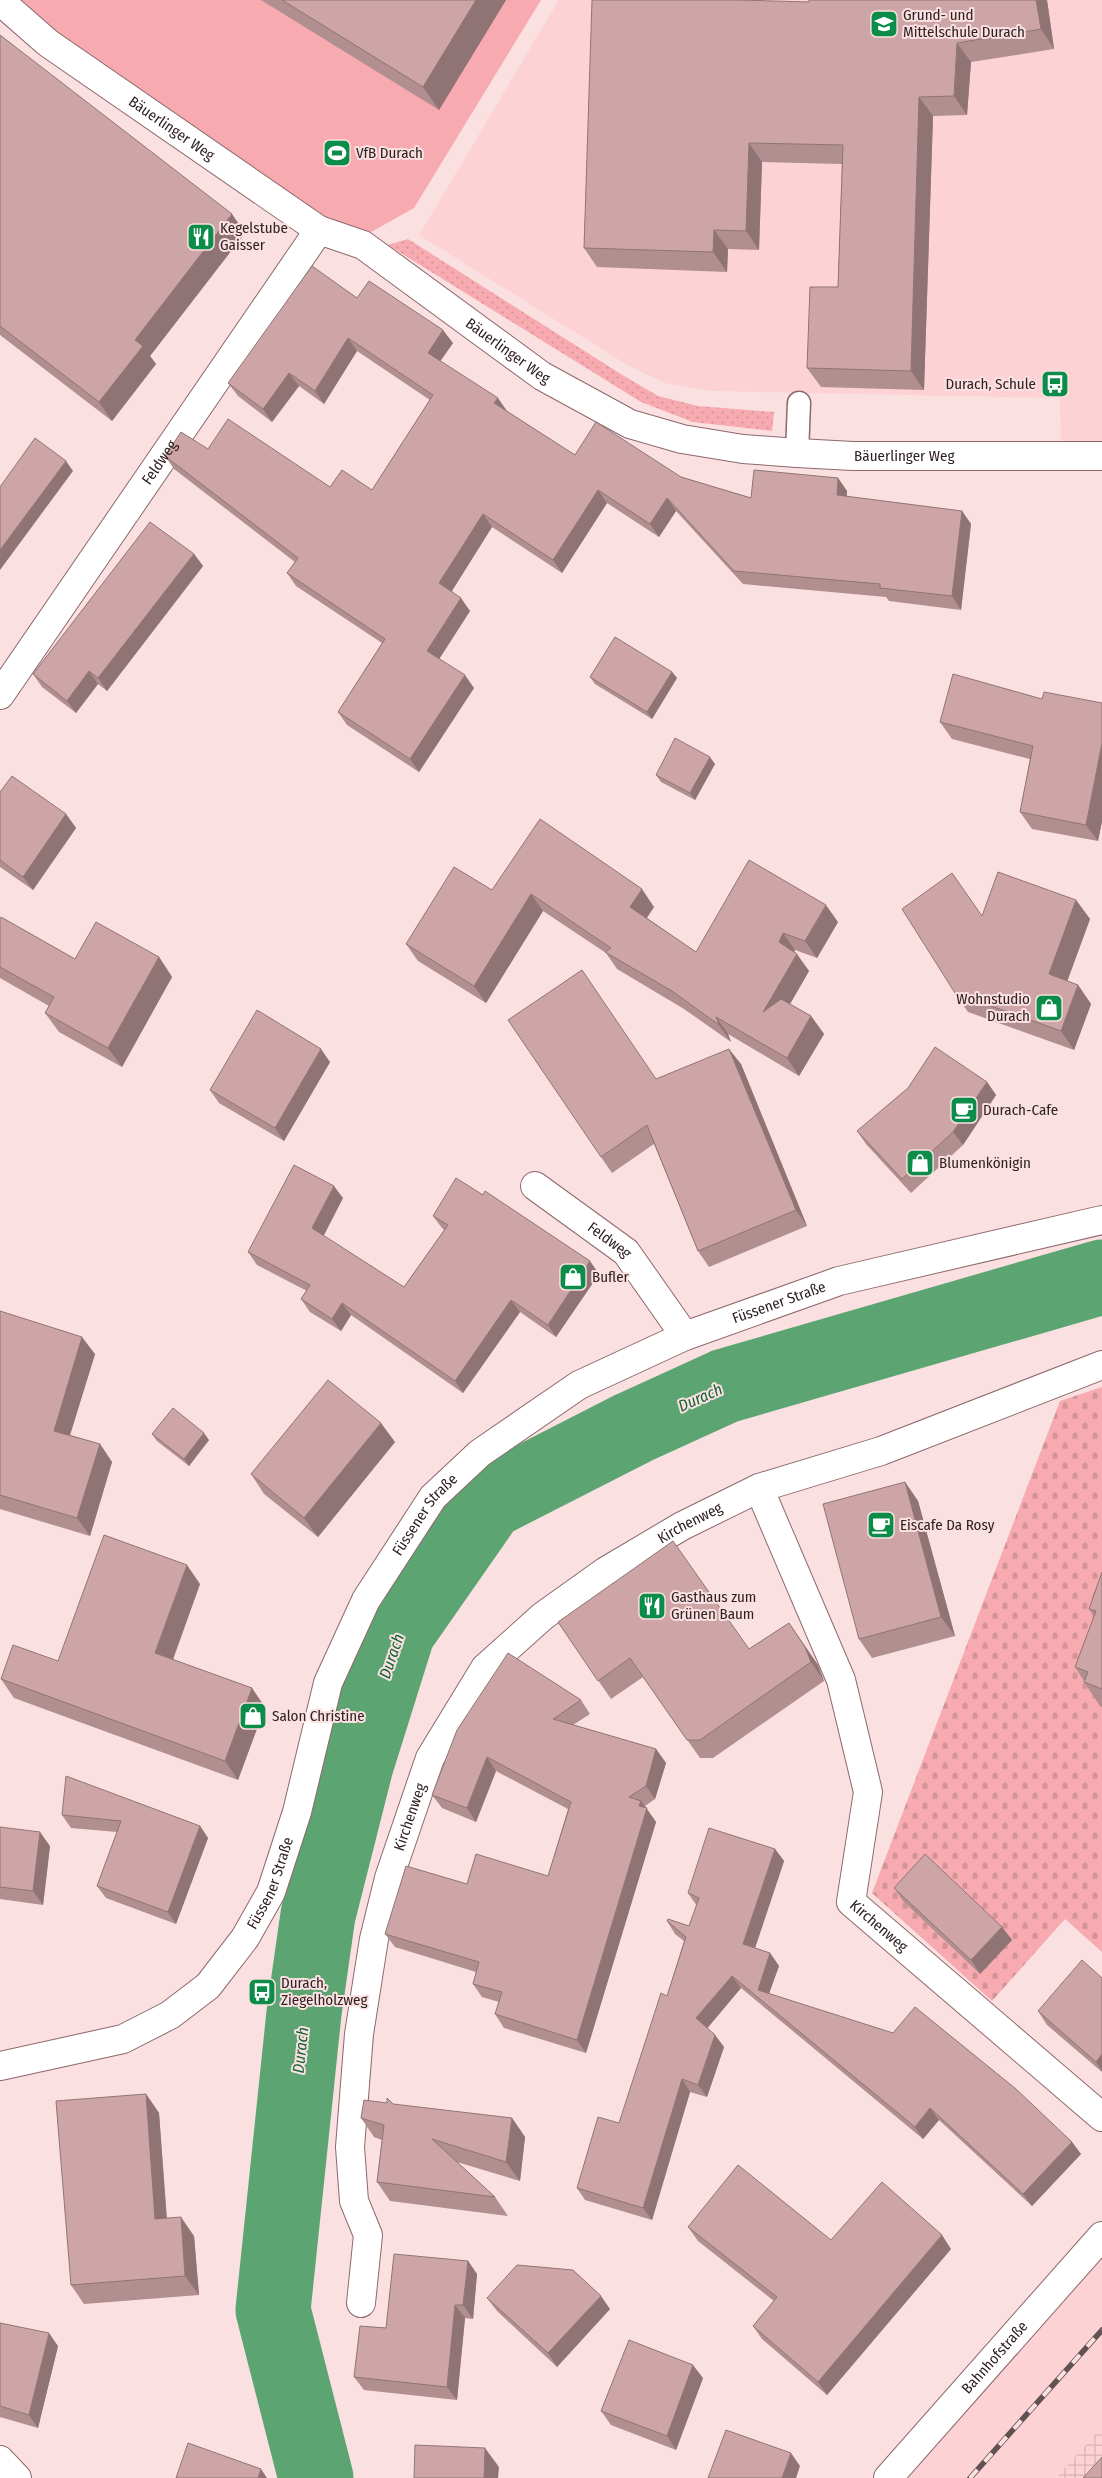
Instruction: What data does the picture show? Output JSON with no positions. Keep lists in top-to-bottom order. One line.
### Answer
{"streets":{"street":["Bäuerlinger Weg","Feldweg","Füssener Straße","Kirchenweg","Bahnhofstraße"]},"crossings":[["Bäuerlinger Weg","Feldweg"],["Feldweg","Füssener Straße"]],"water":["Durach"],"places":{"school or university":["Grund- und Mittelschule Durach"],"sports":["VfB Durach"],"restaurant":["Kegelstube Gaisser","Gasthaus zum Grünen Baum"],"bus stop":["Durach, Schule","Durach, Ziegelholzweg"],"shop":["Wohnstudio Durach","Blumenkönigin","Bufler","Salon Christine"],"cafe":["Durach-Cafe","Eiscafe Da Rosy"]}}
